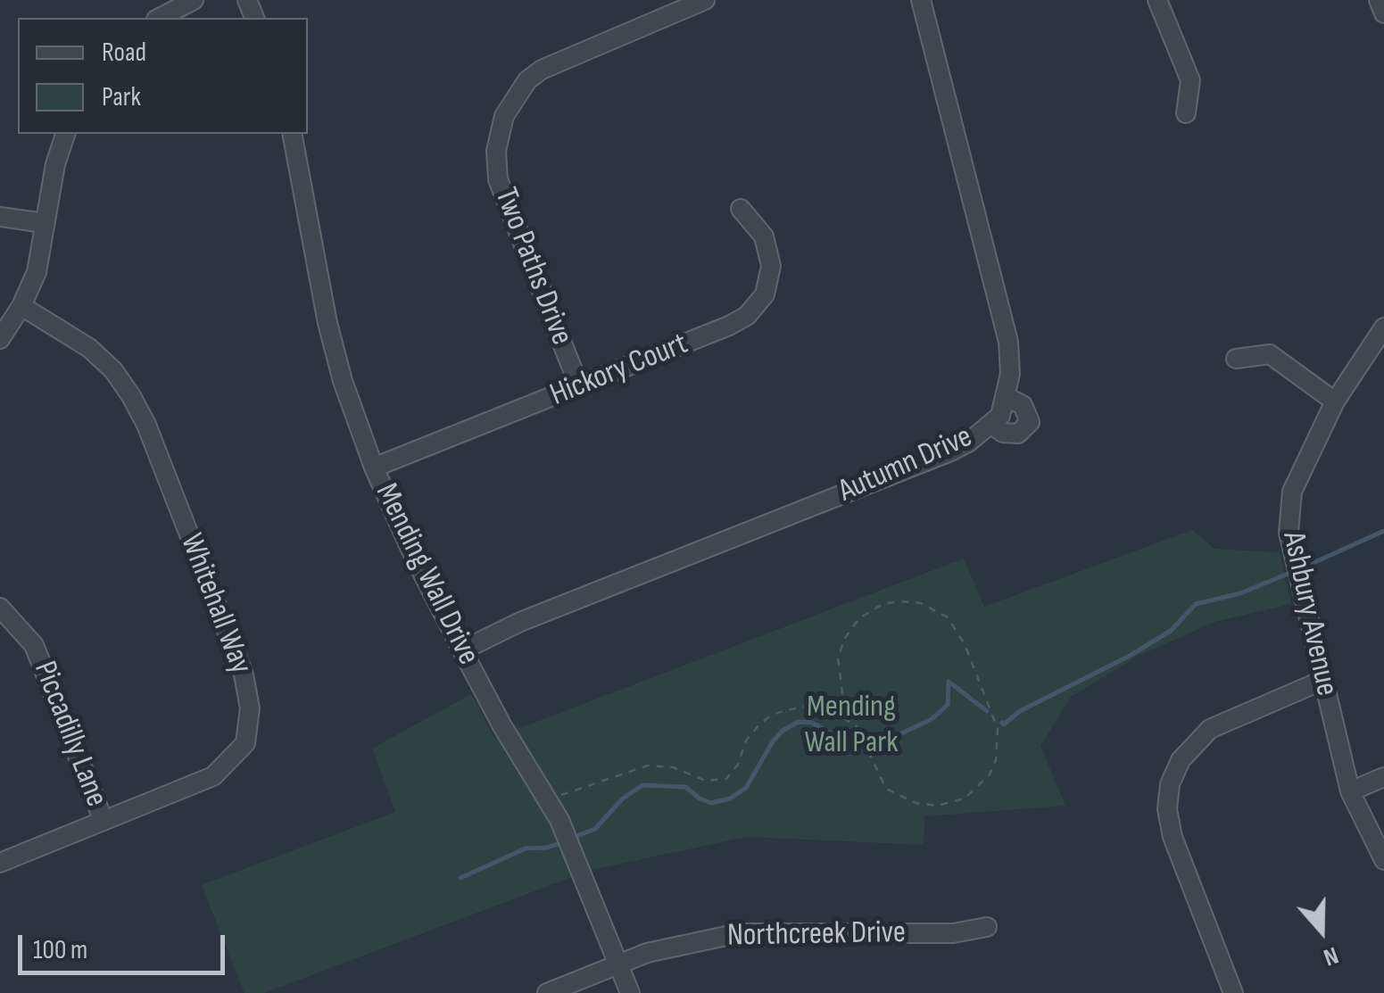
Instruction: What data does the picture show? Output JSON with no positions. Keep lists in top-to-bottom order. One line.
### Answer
{"streets":{"street":["Two Paths Drive","Hickory Court","Autumn Drive","Mending Wall Drive","Whitehall Way","Ashbury Avenue","Piccadilly Lane","Northcreek Drive"]},"crossings":[["Two Paths Drive","Hickory Court"],["Hickory Court","Mending Wall Drive"],["Autumn Drive","Mending Wall Drive"],["Mending Wall Drive","Northcreek Drive"],["Whitehall Way","Piccadilly Lane"]],"parks":["Mending Wall Park"],"legend":["Road","Park"],"scale_bar":"100 m","north":"bottom"}
